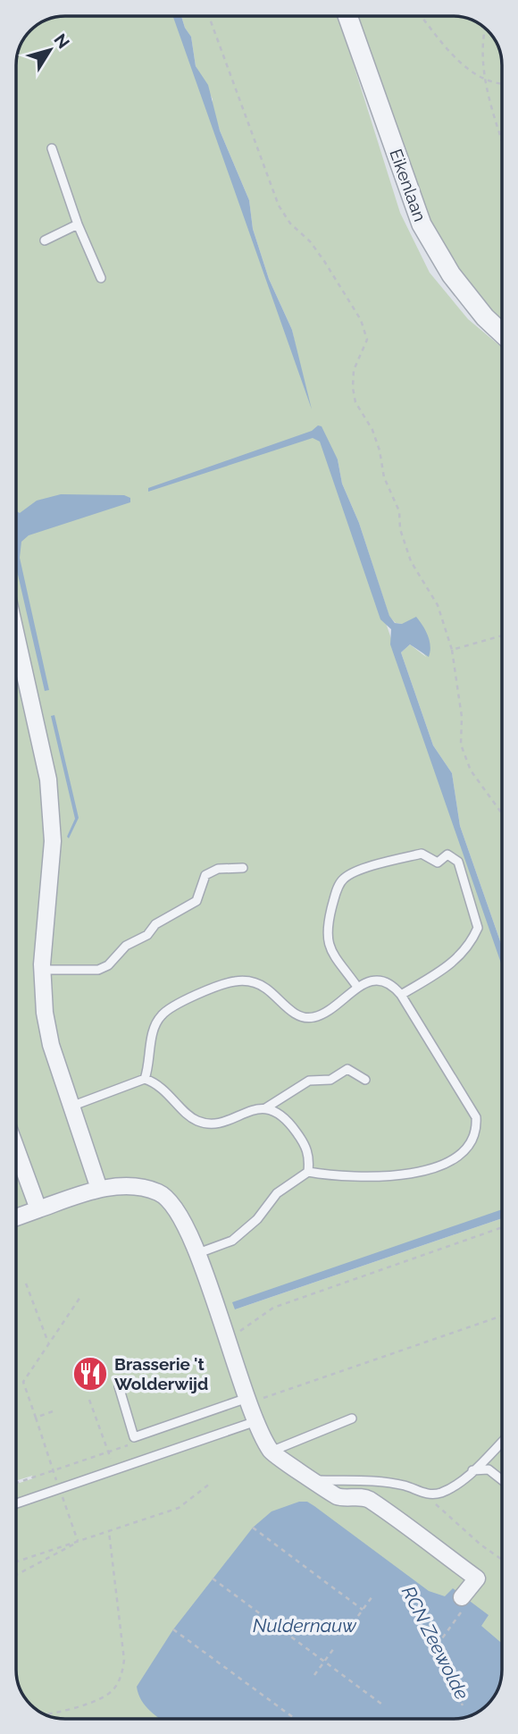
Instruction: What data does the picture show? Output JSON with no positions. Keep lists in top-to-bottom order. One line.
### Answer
{"streets":{"street":["Eikenlaan"]},"water":["Nuldernauw","RCN Zeewolde"],"places":{"restaurant":["Brasserie 't Wolderwijd"]},"north":"top right"}
